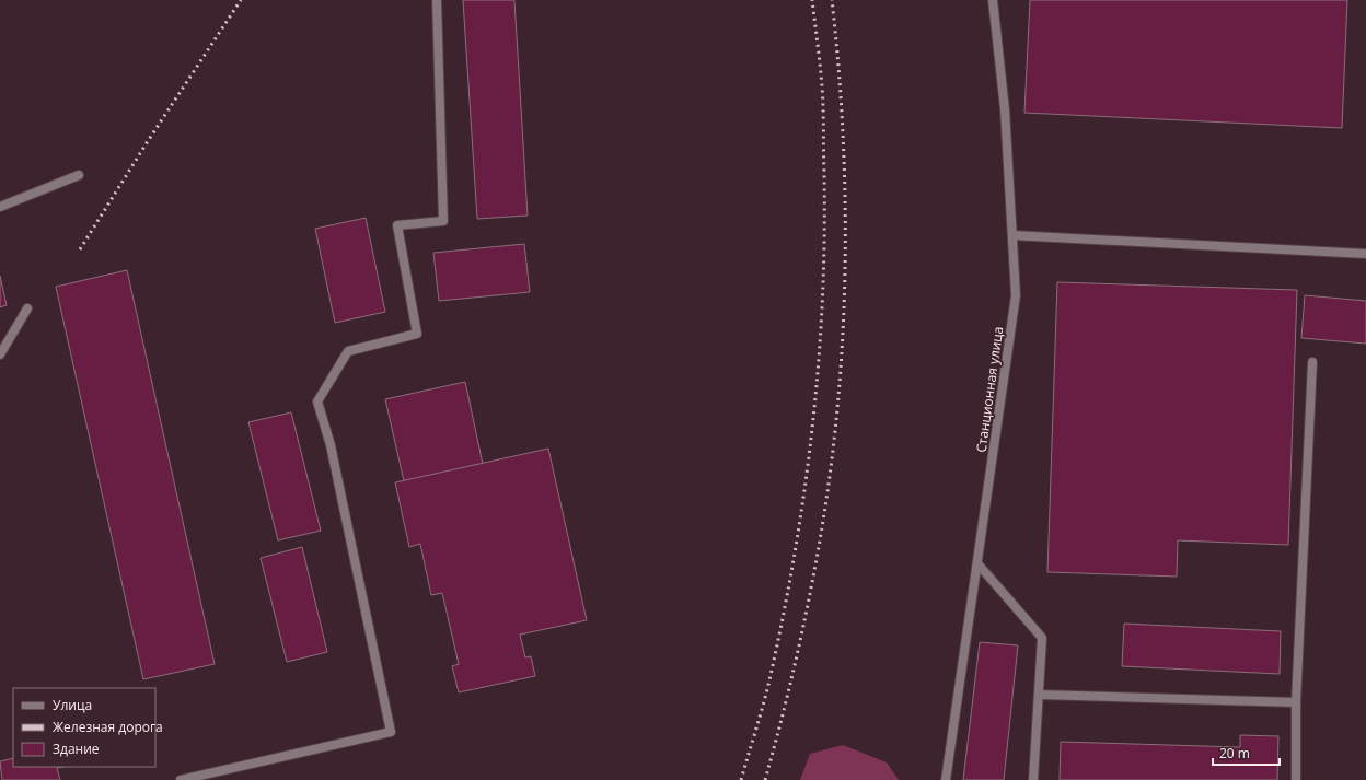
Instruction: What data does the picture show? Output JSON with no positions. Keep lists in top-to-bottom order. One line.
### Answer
{"streets":{"street":["Станционная улица"]},"legend":["Улица","Железная дорога","Здание"],"scale_bar":"20 m"}
